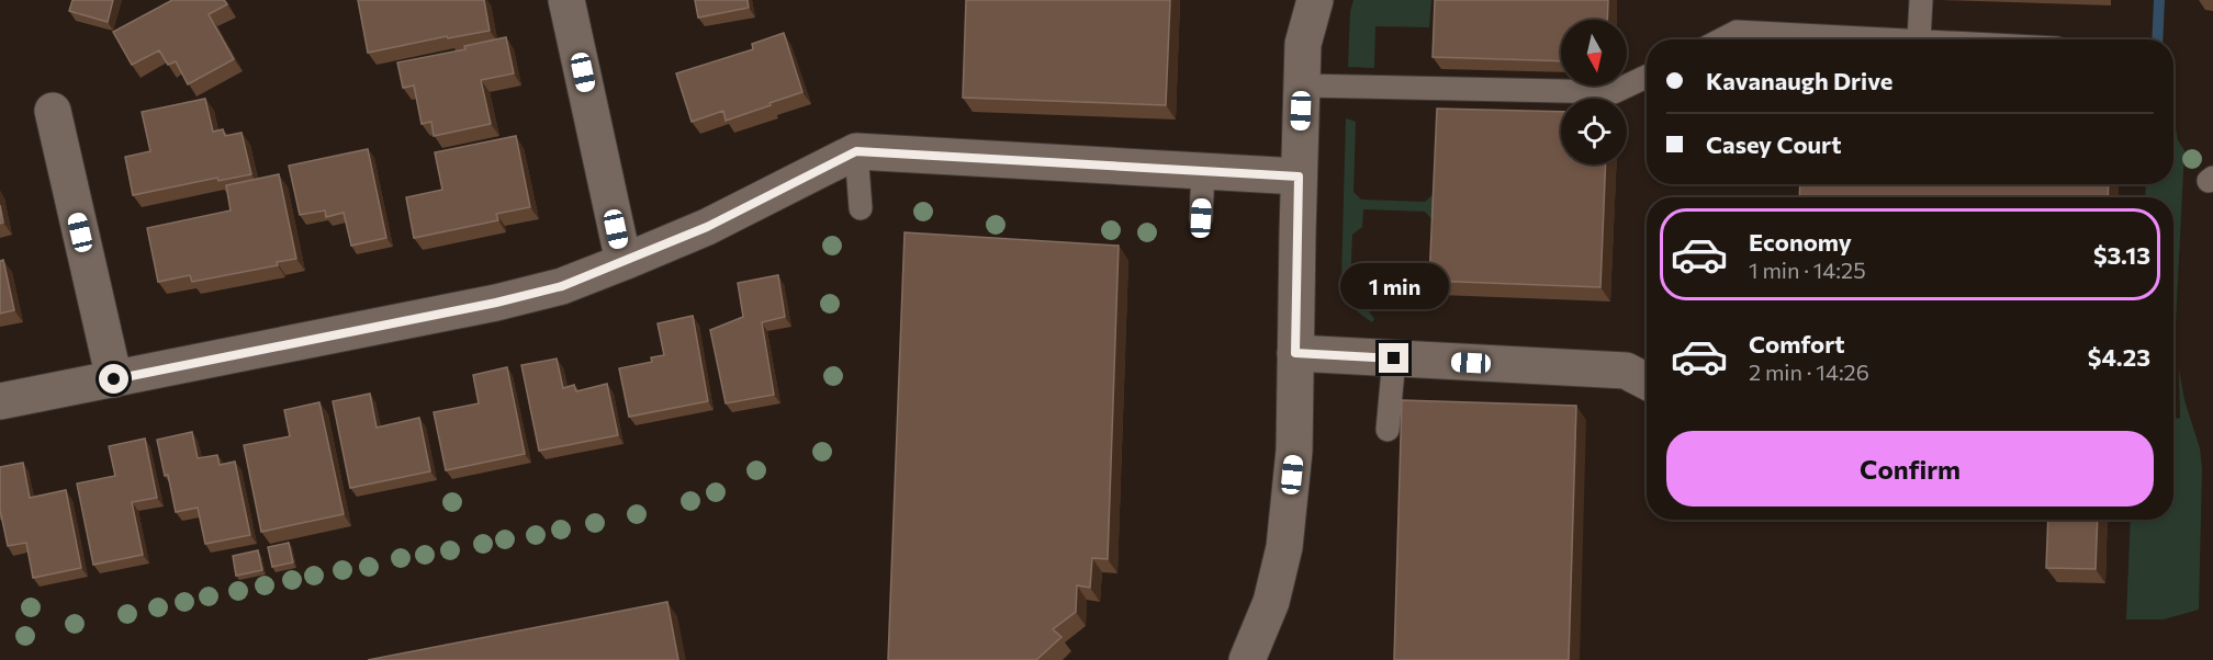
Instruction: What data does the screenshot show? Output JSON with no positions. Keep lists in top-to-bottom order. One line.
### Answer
{"north":"bottom","page":{"banner":["Kavanaugh Drive","Casey Court"],"list":[{"name":"Economy","note":"1 min · 14:25","value":"$3.13"},{"name":"Comfort","note":"2 min · 14:26","value":"$4.23"}],"bubble":"1 min","buttons":"Confirm"}}
